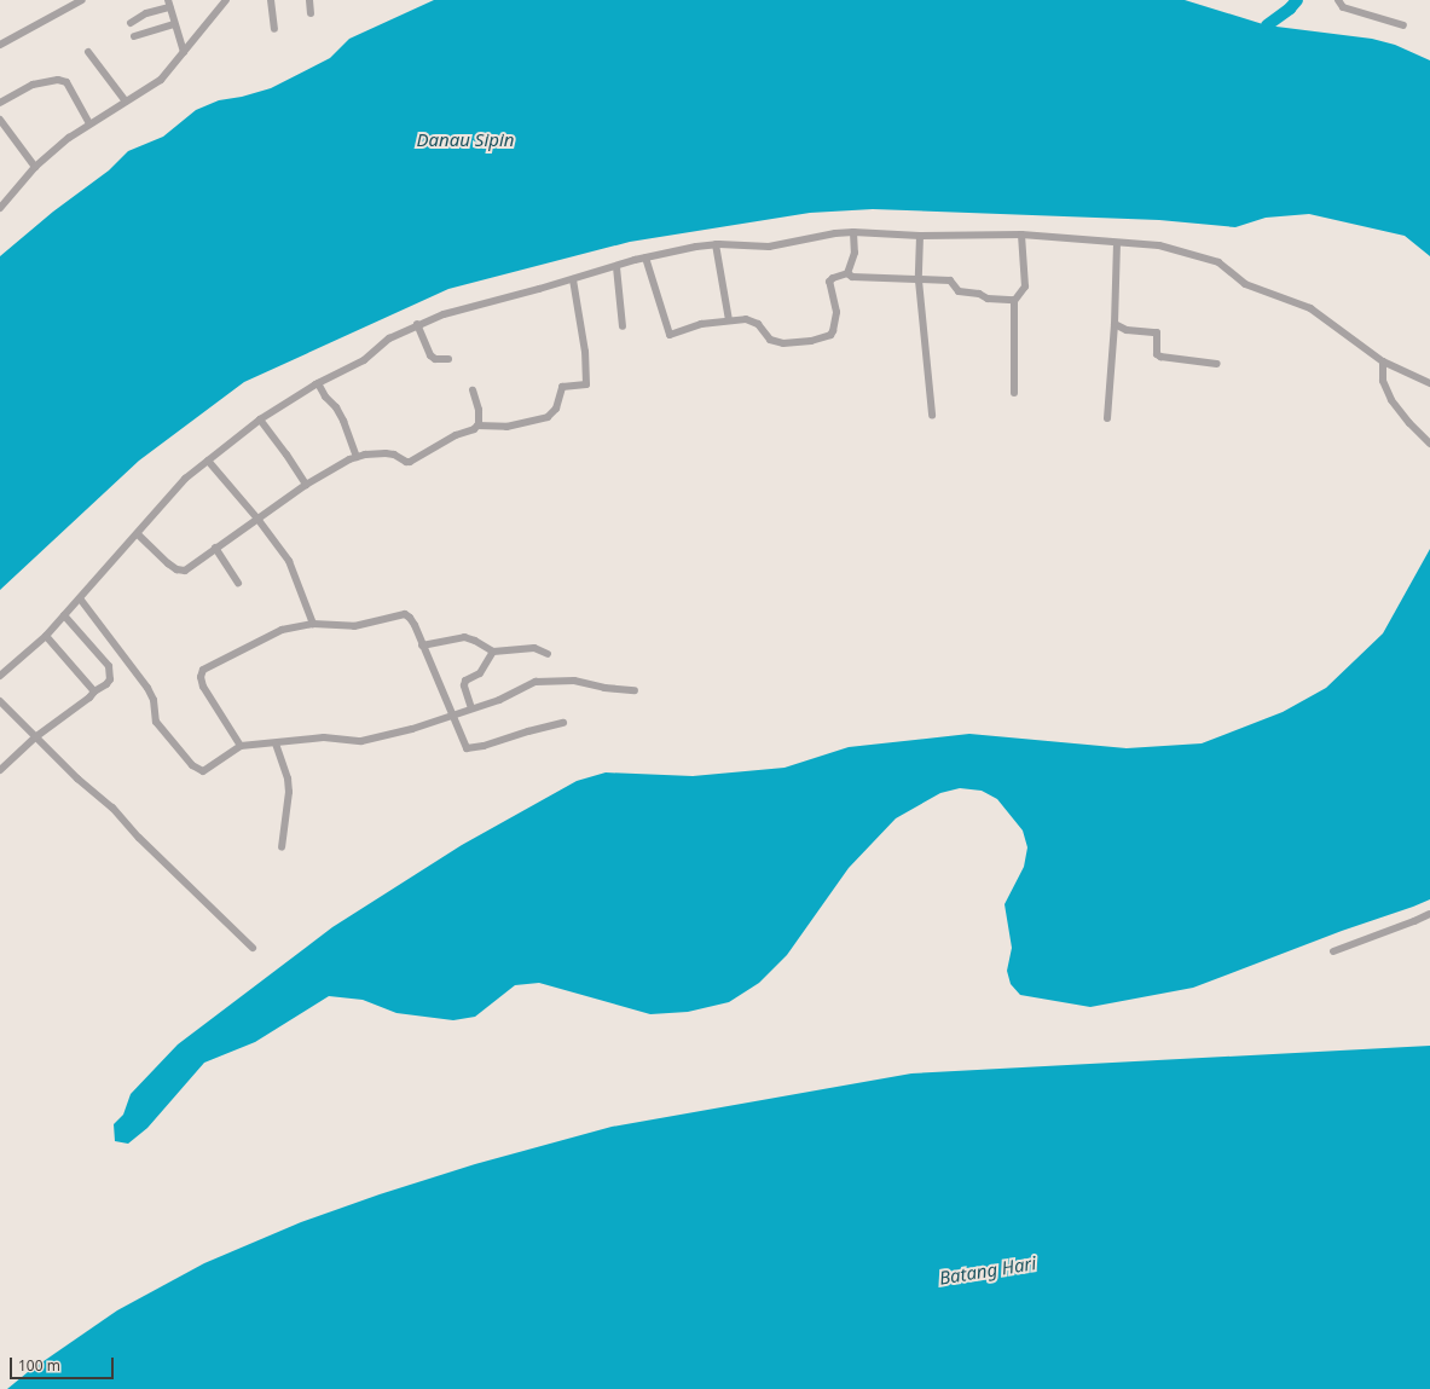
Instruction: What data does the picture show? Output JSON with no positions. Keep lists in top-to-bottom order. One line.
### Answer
{"water":["Danau Sipin","Batang Hari"],"scale_bar":"100 m"}
